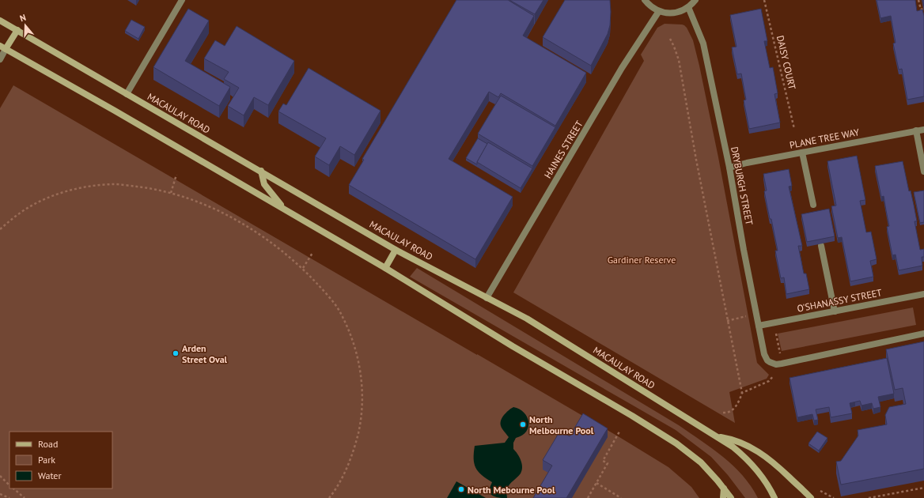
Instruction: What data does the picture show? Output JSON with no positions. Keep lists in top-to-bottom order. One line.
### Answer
{"streets":{"main road":["MACAULAY ROAD"],"street":["PLANE TREE WAY","HAINES STREET","DRYBURGH STREET","O'SHANASSY STREET"],"path":["DAISY COURT"]},"crossings":[["MACAULAY ROAD","HAINES STREET"],["PLANE TREE WAY","DRYBURGH STREET"],["DRYBURGH STREET","O'SHANASSY STREET"]],"parks":["Gardiner Reserve"],"places":["Arden Street Oval","North Melbourne Pool","North Mebourne Pool"],"legend":["Road","Park","Water"],"north":"top"}
